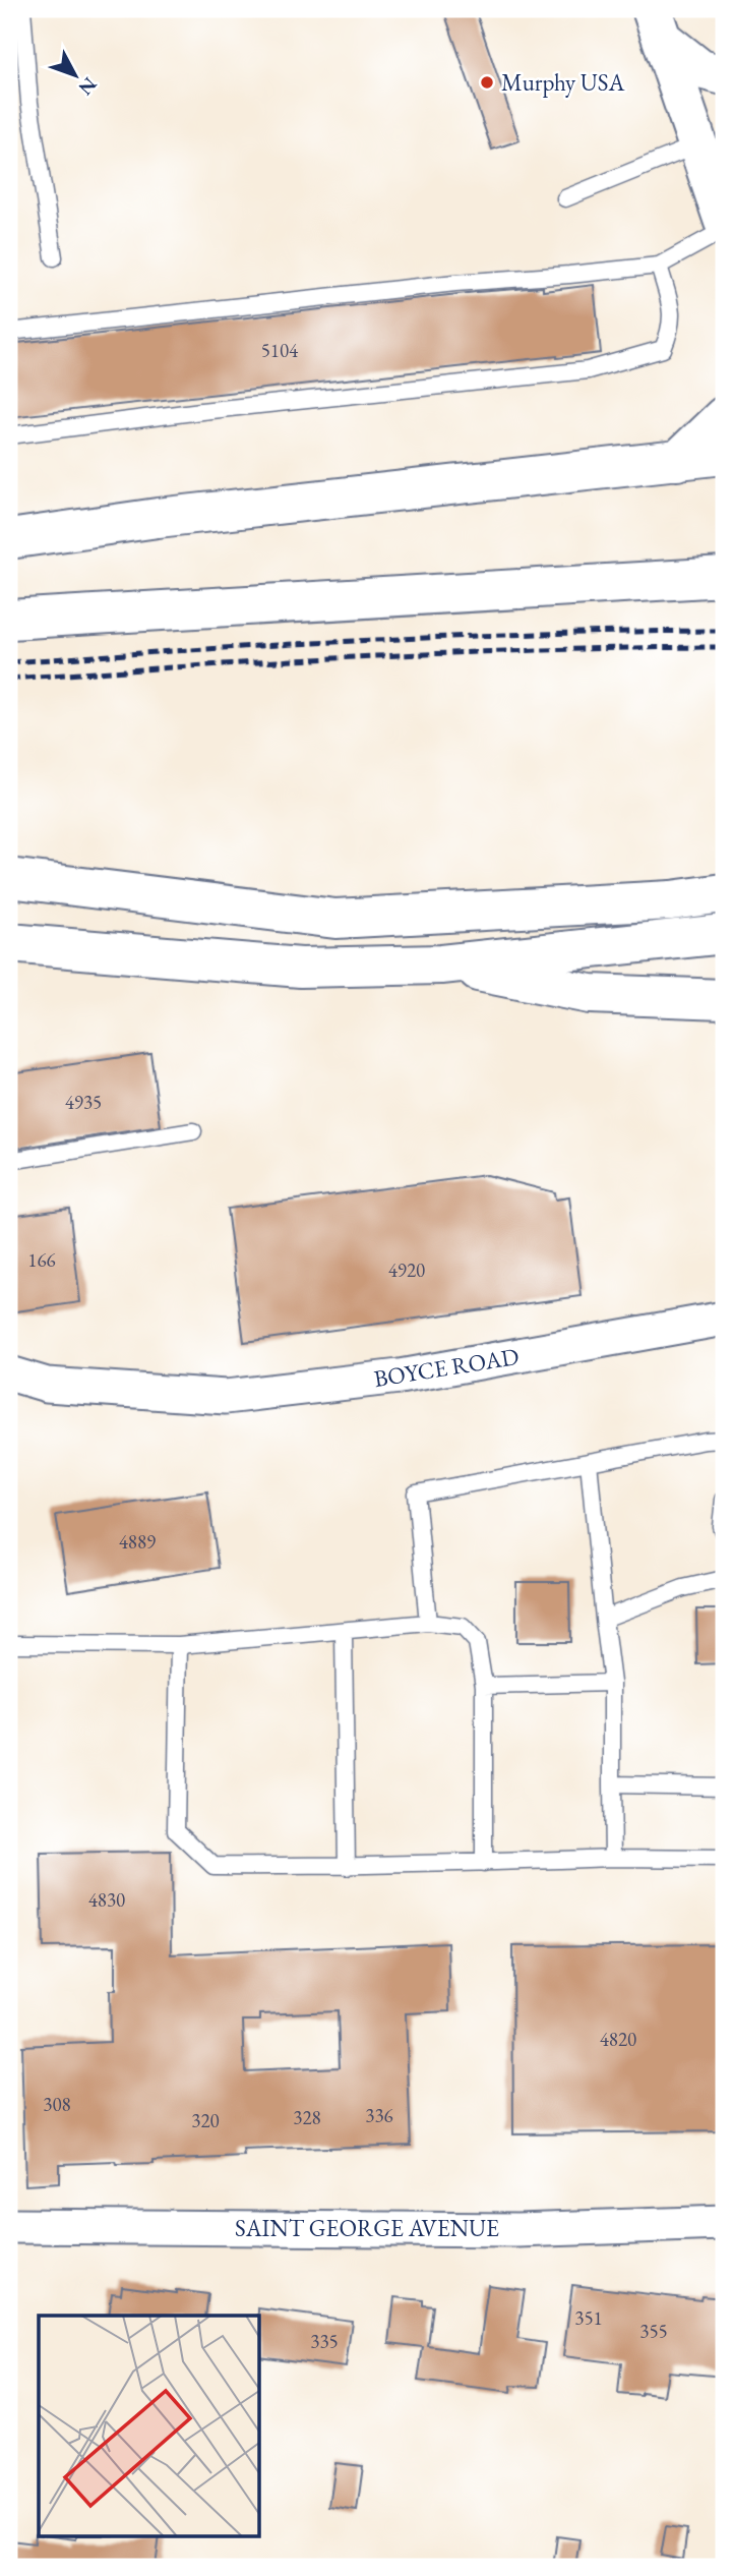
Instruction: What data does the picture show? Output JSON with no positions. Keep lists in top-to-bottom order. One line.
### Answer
{"streets":{"street":["BOYCE ROAD","SAINT GEORGE AVENUE"]},"places":["Murphy USA"],"house_numbers":["5104","4935","166","4920","4889","4830","4820","308","336","328","320","351","355","335"],"north":"bottom right"}
